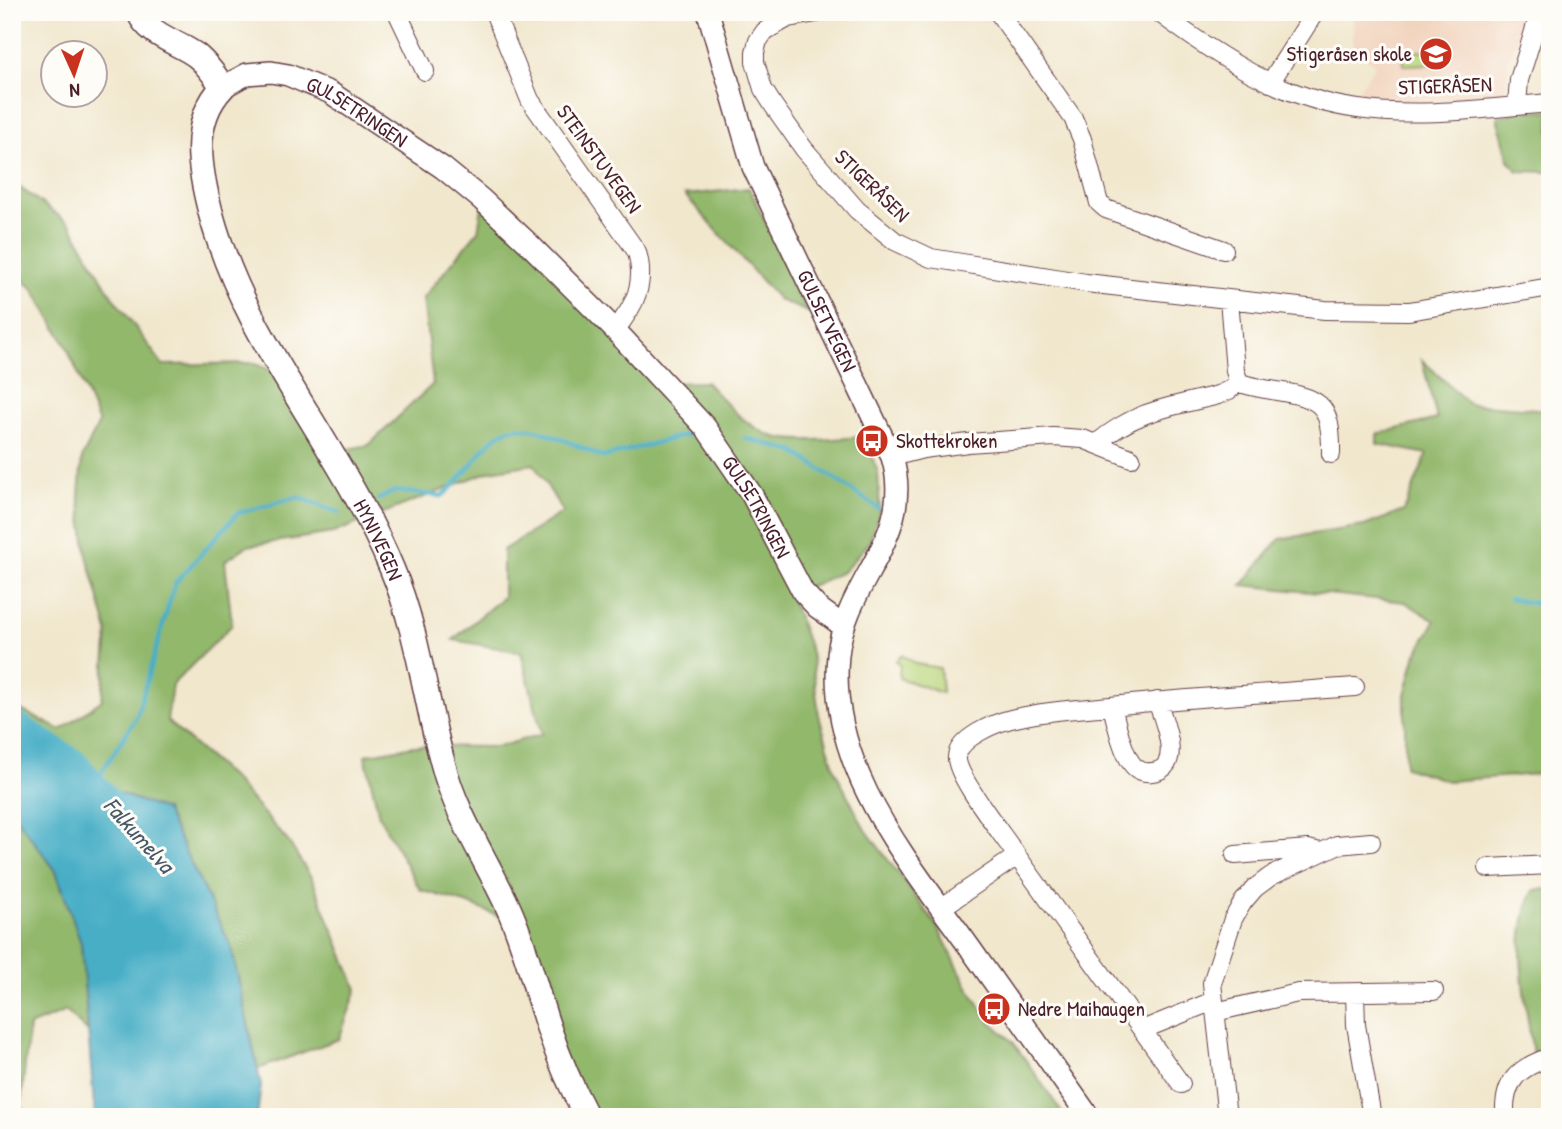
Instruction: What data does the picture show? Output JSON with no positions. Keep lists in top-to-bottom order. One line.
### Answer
{"streets":{"main road":["HYNIVEGEN"],"street":["STIGERÅSEN","GULSETRINGEN","STEINSTUVEGEN","GULSETVEGEN"]},"crossings":[["GULSETRINGEN","STEINSTUVEGEN"],["GULSETRINGEN","GULSETVEGEN"],["GULSETRINGEN","HYNIVEGEN"]],"water":["Falkumelva"],"places":{"school or university":["Stigeråsen skole"],"bus stop":["Skottekroken","Nedre Maihaugen"]},"north":"bottom"}
